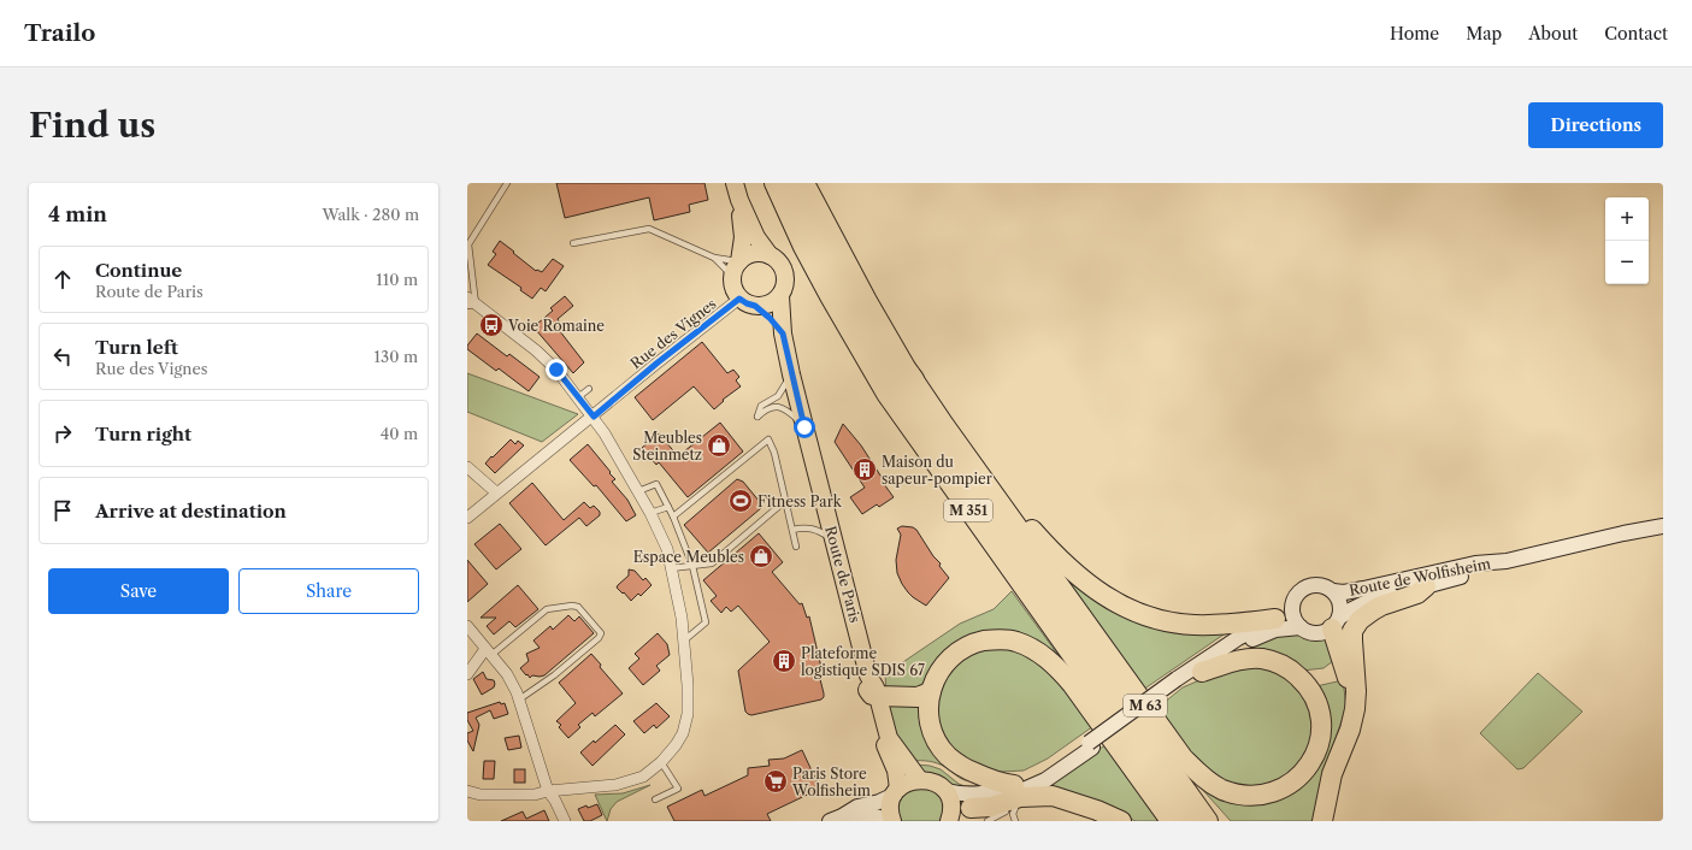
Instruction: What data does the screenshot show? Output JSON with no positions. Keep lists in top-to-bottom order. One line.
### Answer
{"streets":{"highway":["M 351","M 63"],"main road":["Route de Paris","Route de Wolfisheim"],"street":["Rue des Vignes"]},"crossings":[["Rue des Vignes","Route de Paris"],["Route de Wolfisheim","M 63"]],"places":{"bus stop":["Voie Romaine"],"shop":["Meubles Steinmetz","Espace Meubles"],"building":["Maison du sapeur-pompier","Plateforme logistique SDIS 67"],"sports":["Fitness Park"],"supermarket":["Paris Store Wolfisheim"]},"page":{"header":"Trailo","nav":["Home","Map","About","Contact"],"buttons":["Directions",["Save","Share"]],"title":"Find us","heading":["4 min","Walk · 280 m"],"map_buttons":["+","−"],"list":[["Continue","Route de Paris","110 m"],["Turn left","Rue des Vignes","130 m"],["Turn right","40 m"],"Arrive at destination"]}}
